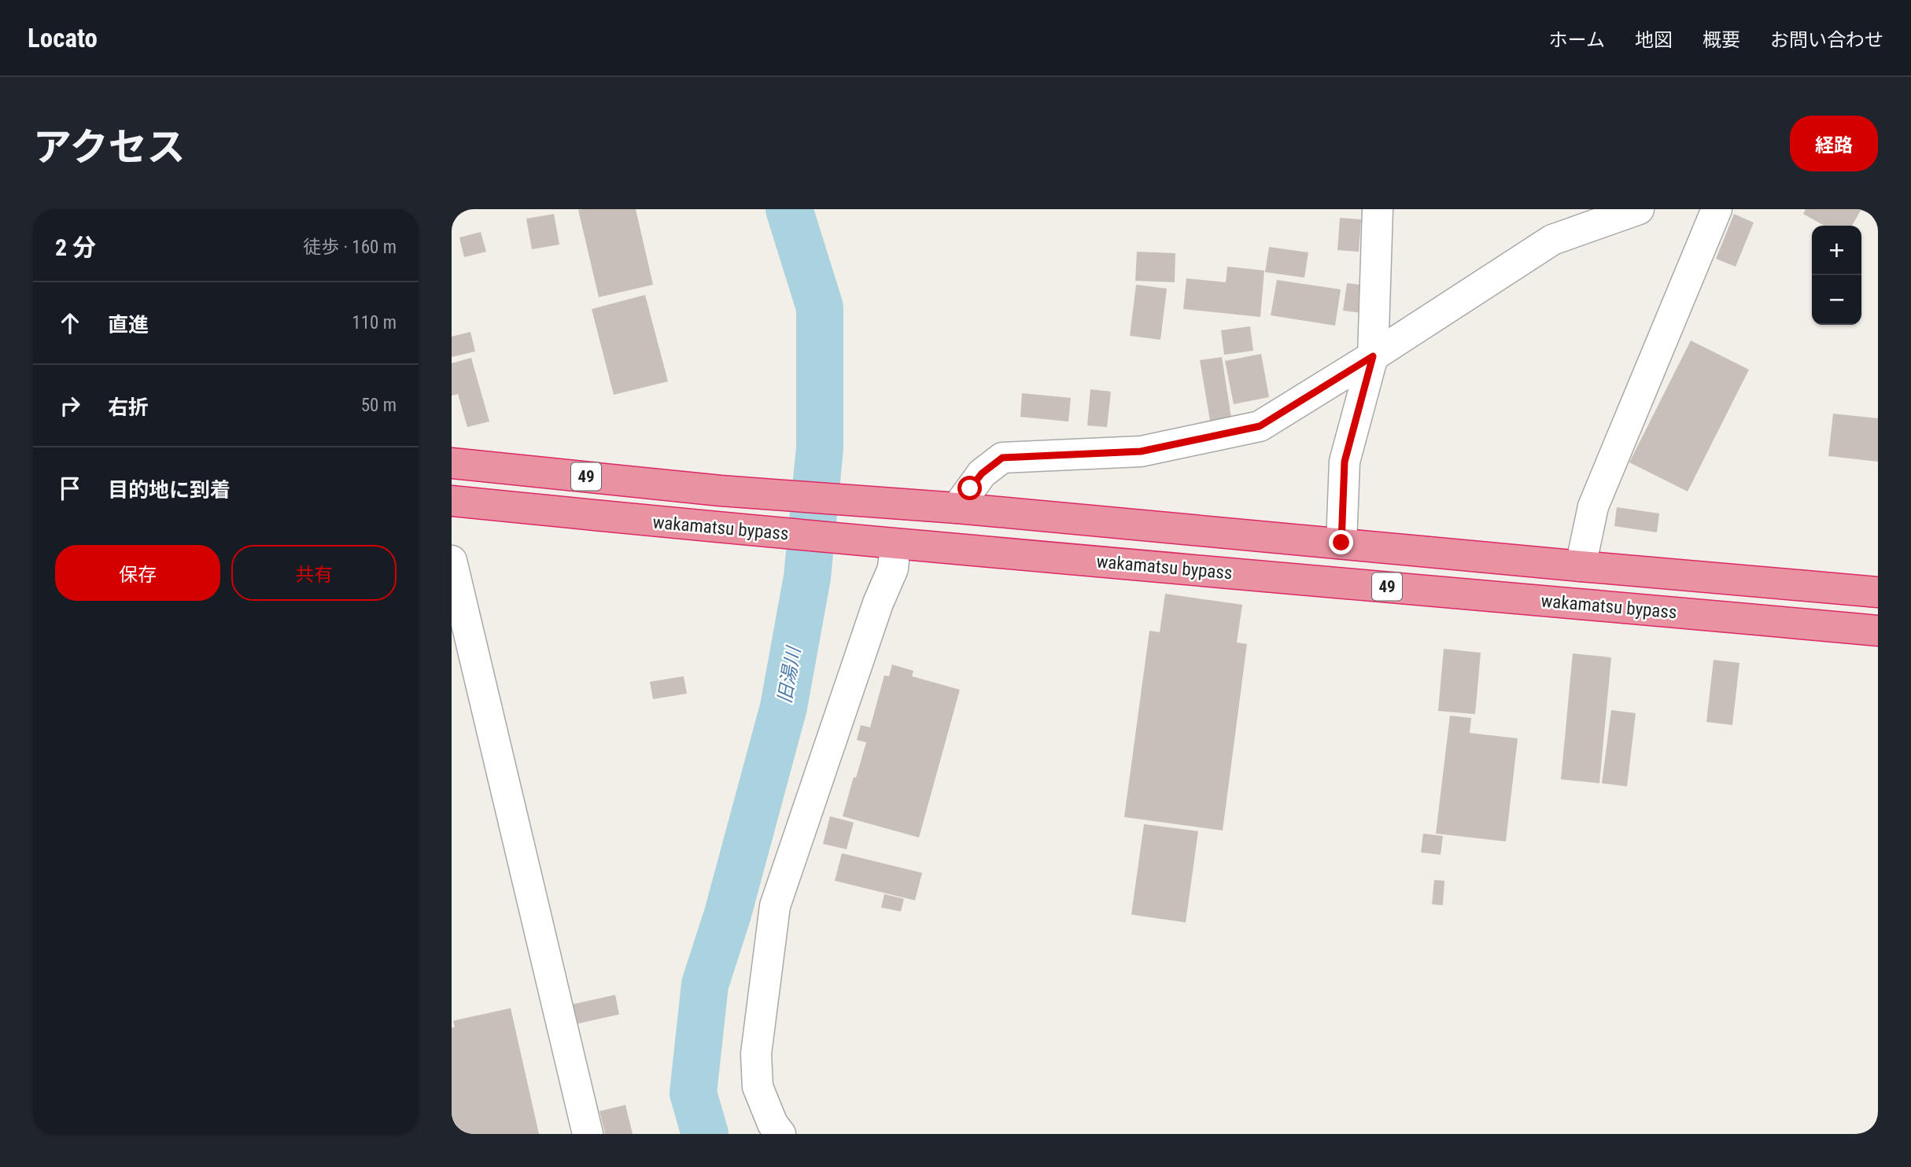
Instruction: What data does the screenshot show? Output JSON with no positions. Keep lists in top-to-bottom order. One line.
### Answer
{"streets":{"highway":["49","wakamatsu bypass"]},"water":["旧湯川"],"page":{"header":"Locato","nav":["ホーム","地図","概要","お問い合わせ"],"title":"アクセス","buttons":["経路",["保存","共有"]],"heading":["2 分","徒歩 · 160 m"],"map_buttons":["+","−"],"list":[["直進","110 m"],["右折","50 m"],"目的地に到着"]}}
